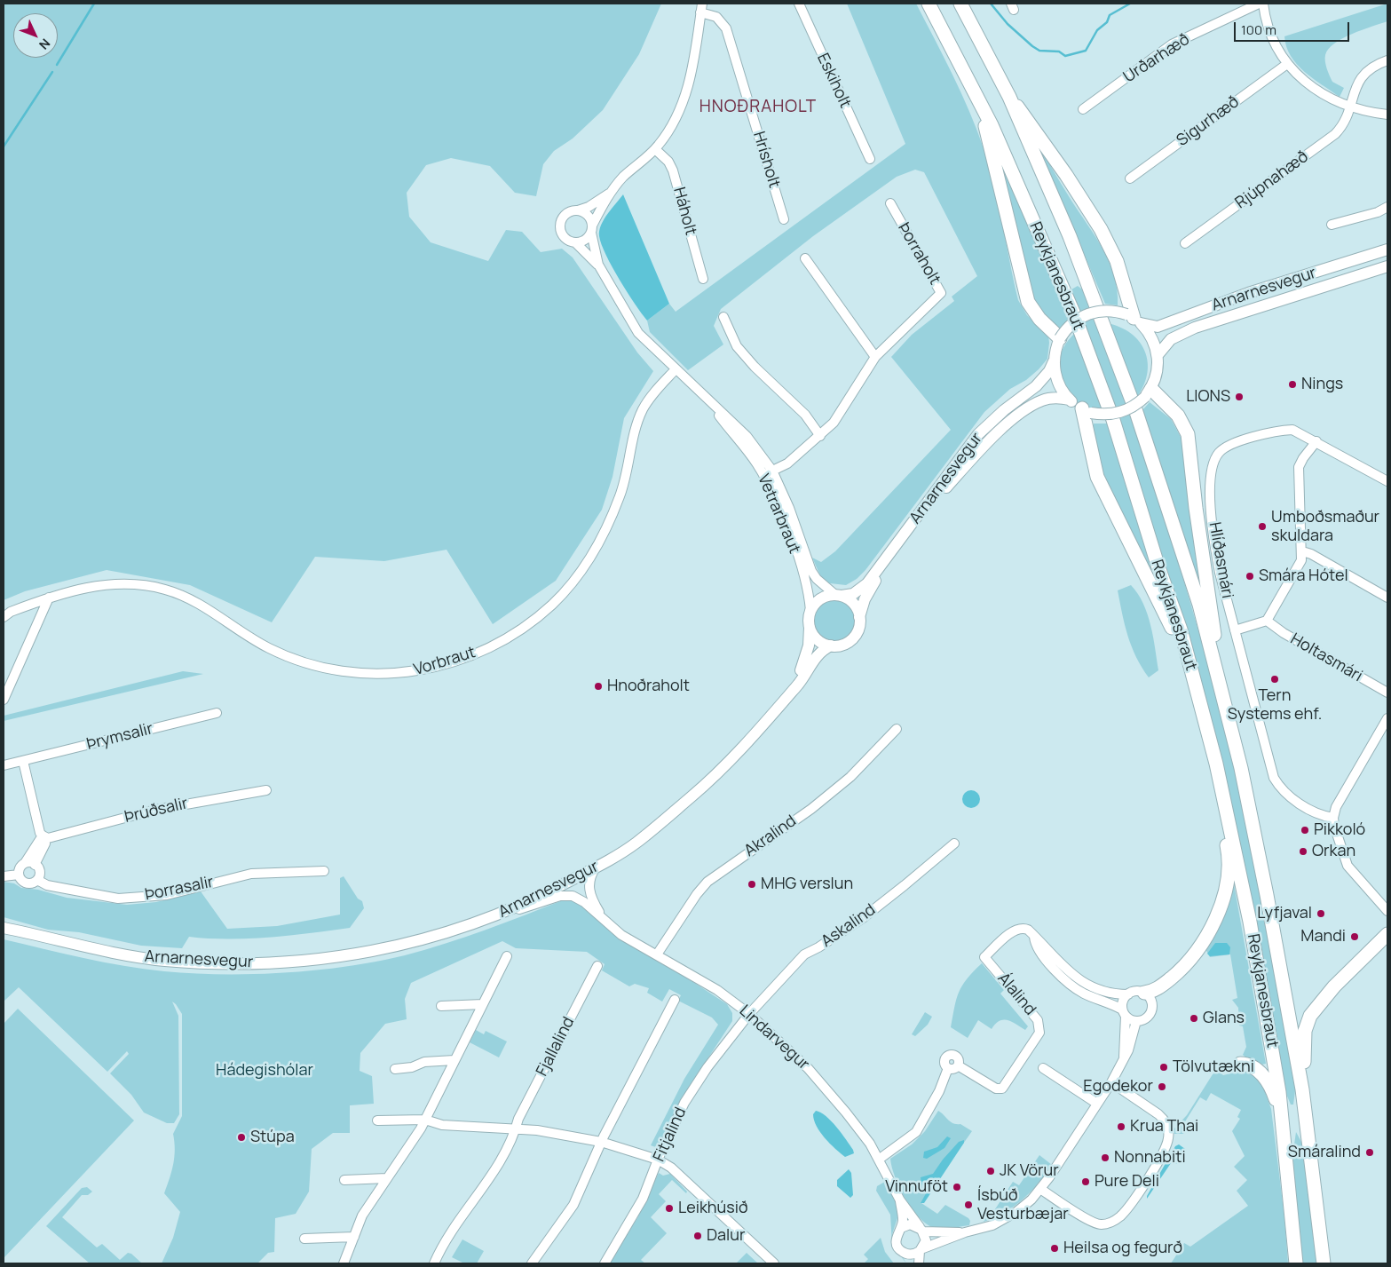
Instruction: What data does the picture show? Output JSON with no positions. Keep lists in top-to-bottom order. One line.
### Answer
{"streets":{"highway":["Reykjanesbraut"],"main road":["Arnarnesvegur"],"street":["Urðarhæð","Eskiholt","Sigurhæð","Hrísholt","Rjúpnahæð","Háholt","Þorraholt","Vetrarbraut","Hlíðasmári","Holtasmári","Vorbraut","Þrymsalir","Þrúðsalir","Akralind","Þorrasalir","Askalind","Álalind","Lindarvegur","Fjallalind","Fitjalind"]},"crossings":[["Þorraholt","Vetrarbraut"],["Arnarnesvegur","Vetrarbraut"],["Arnarnesvegur","Lindarvegur"],["Vetrarbraut","Vorbraut"],["Akralind","Lindarvegur"],["Askalind","Lindarvegur"],["Askalind","Fitjalind"],["Álalind","Lindarvegur"],["Lindarvegur","Fitjalind"]],"districts":["HNOÐRAHOLT"],"parks":["Hádegishólar"],"places":["Nings","LIONS","Umboðsmaður skuldara","Smára Hótel","Tern Systems ehf.","Hnoðraholt","Pikkoló","Orkan","MHG verslun","Lyfjaval","Mandi","Glans","Tölvutækni","Egodekor","Krua Thai","Stúpa","Smáralind","Nonnabiti","JK Vörur","Pure Deli","Vinnuföt","Ísbúð Vesturbæjar","Leikhúsið","Dalur","Heilsa og fegurð"],"scale_bar":"100 m","north":"bottom right"}
